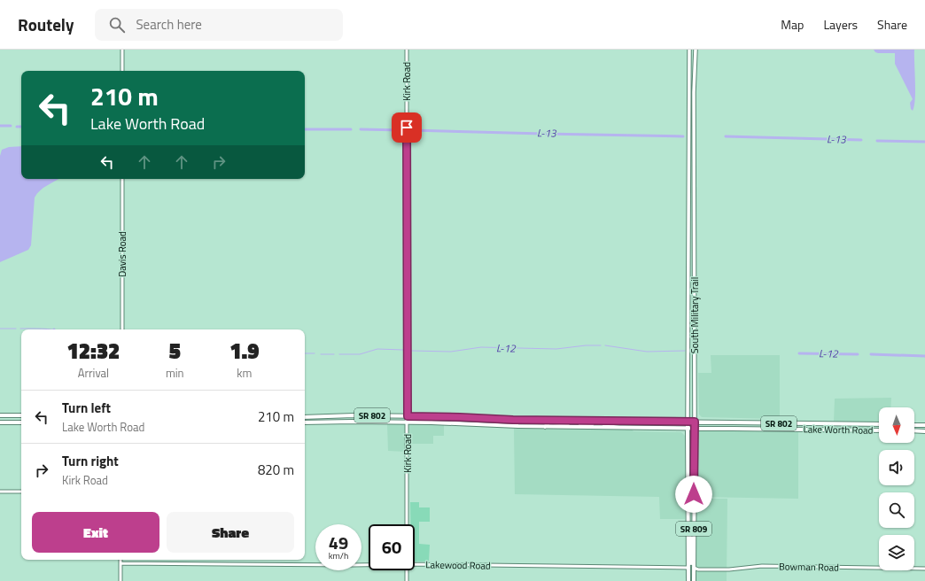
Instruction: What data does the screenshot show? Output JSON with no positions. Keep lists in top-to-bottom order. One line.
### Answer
{"streets":{"main road":["South Military Trail","SR 802","Lake Worth Road","SR 809"],"street":["Kirk Road","Davis Road","Lakewood Road","Bowman Road"]},"crossings":[["Kirk Road","Lake Worth Road"],["South Military Trail","Lake Worth Road"],["South Military Trail","Lakewood Road"],["South Military Trail","Bowman Road"]],"water":["L-13","L-12"],"north":"bottom","page":{"header":"Routely","search":"Search here","nav":["Map","Layers","Share"],"turn":["210 m","Lake Worth Road"],"eta":["12:32","Arrival","5","min","1.9","km"],"list":[{"name":"Turn left","note":"Lake Worth Road","value":"210 m"},{"name":"Turn right","note":"Kirk Road","value":"820 m"}],"buttons":["Exit","Share"],"speed":"49 km/h","limit":"60"}}
